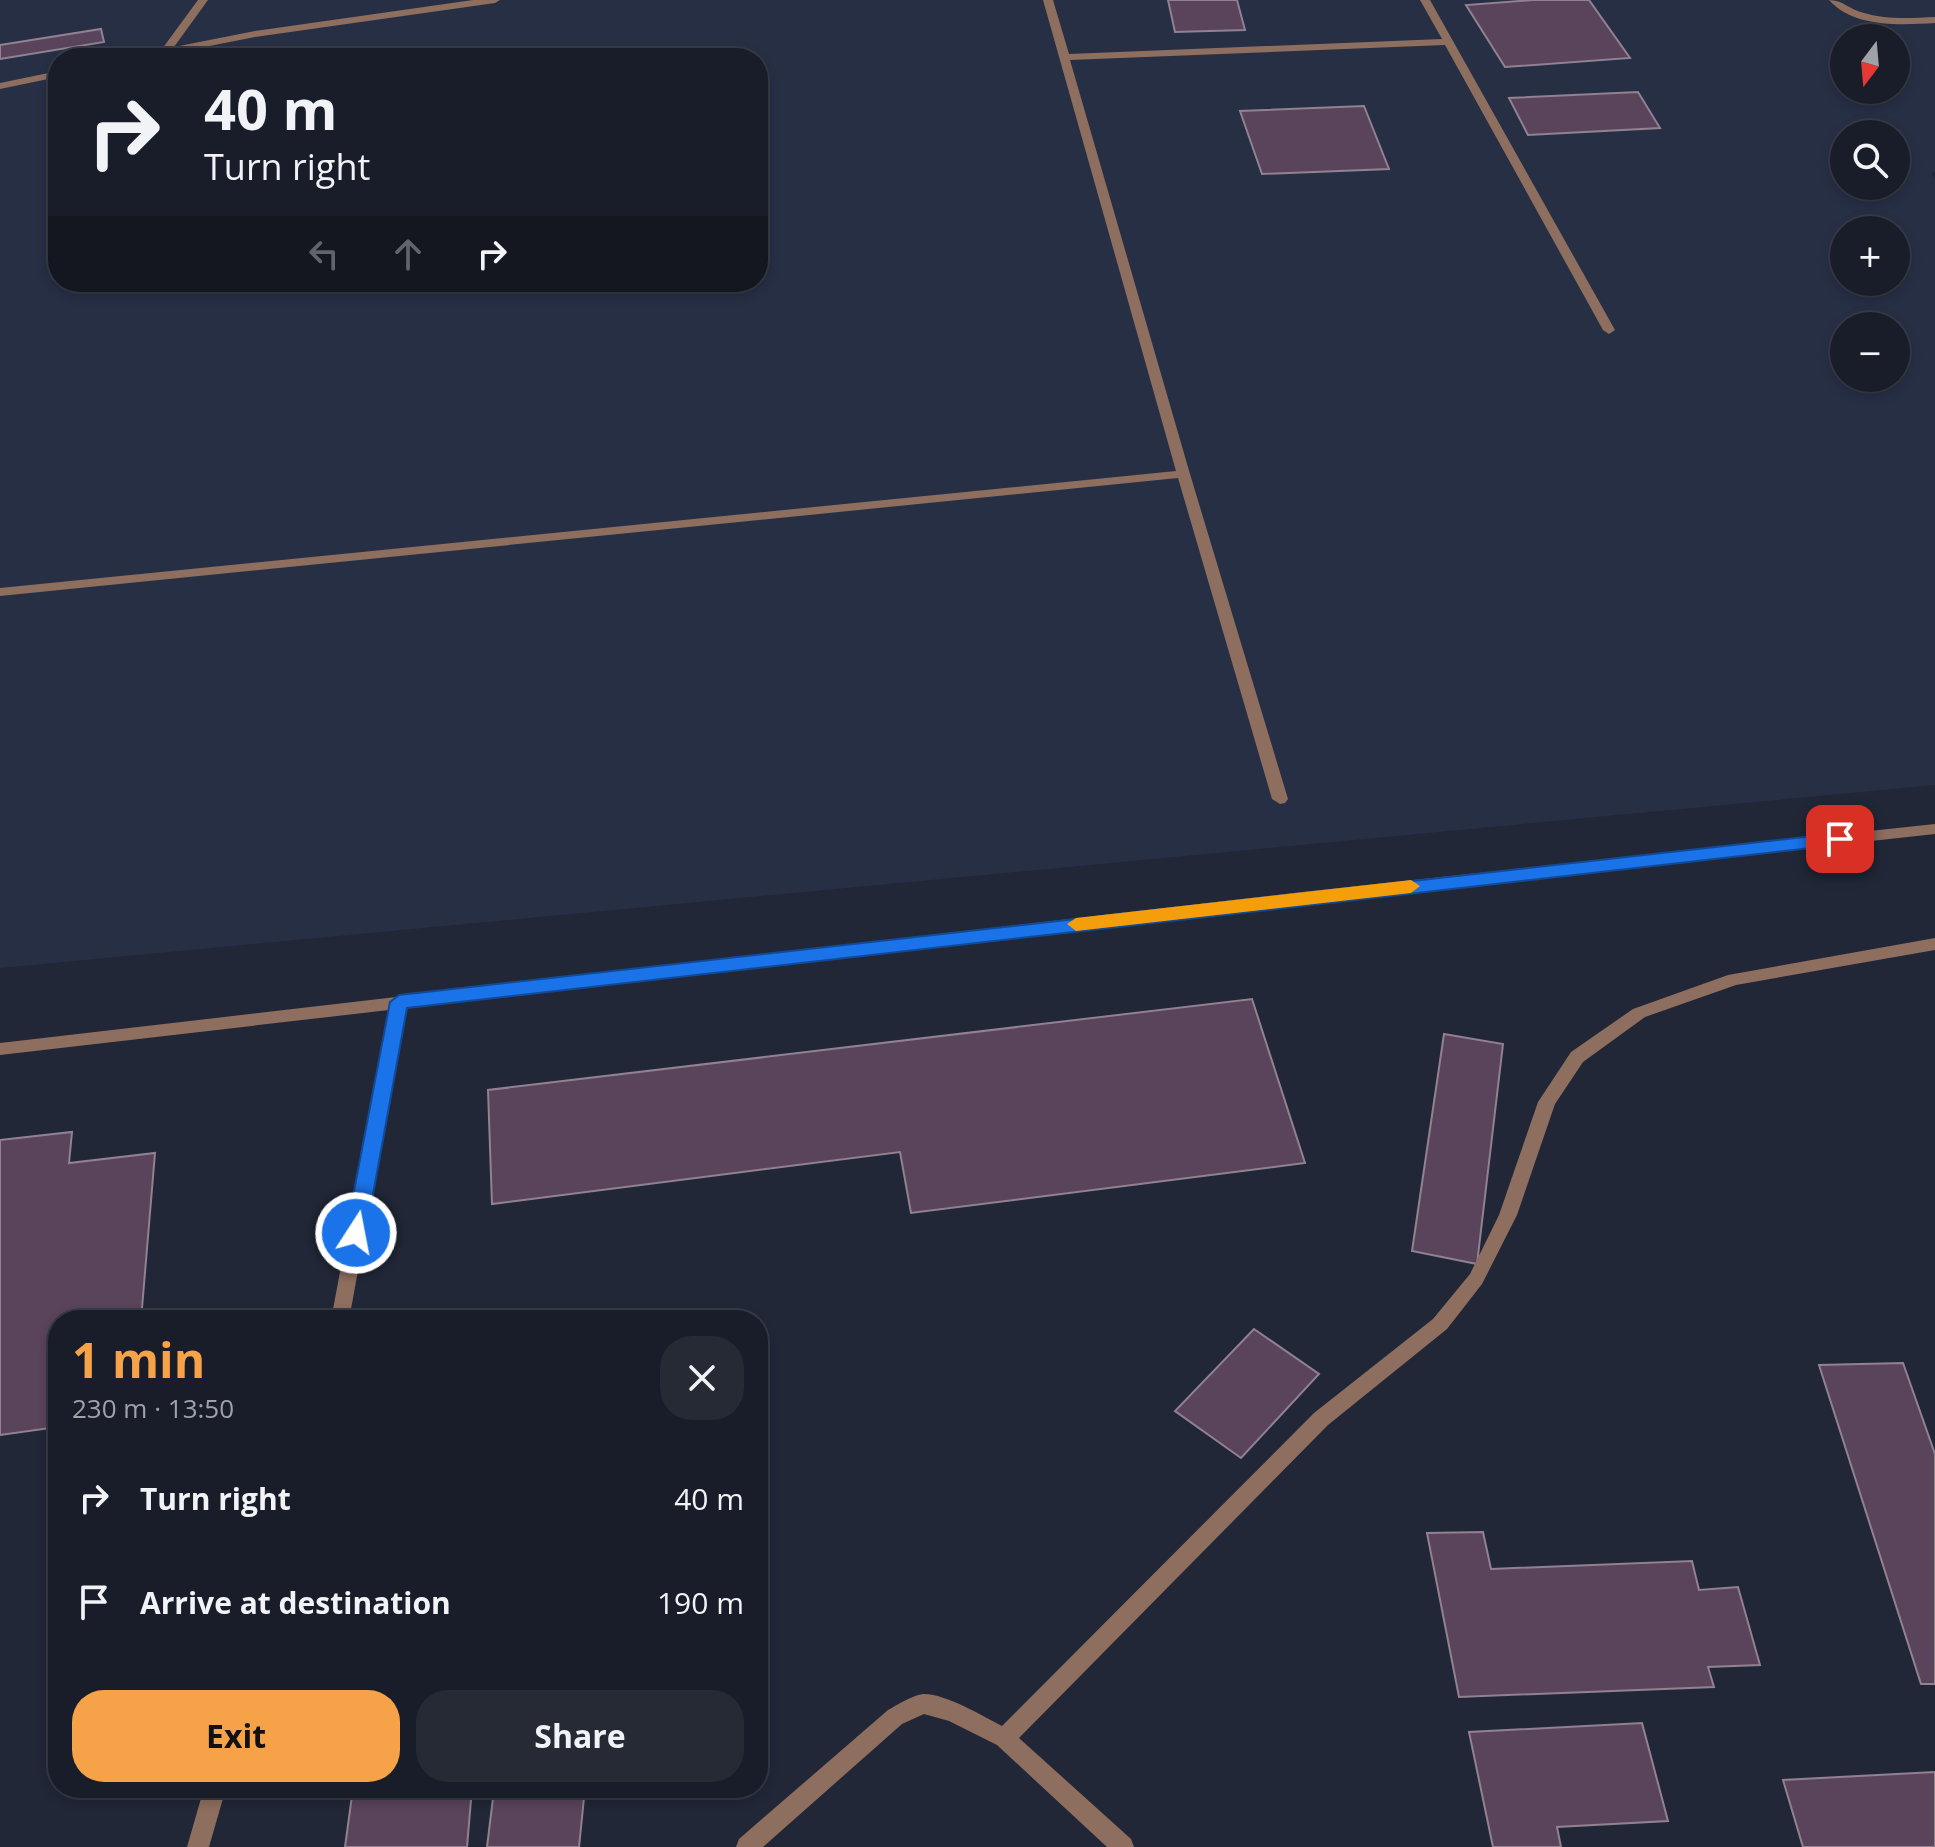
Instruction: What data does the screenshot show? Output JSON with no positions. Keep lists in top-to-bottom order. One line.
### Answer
{"north":"bottom","page":{"map_buttons":["+","−"],"turn":["40 m","Turn right"],"heading":["1 min","230 m · 13:50"],"list":[{"name":"Turn right","value":"40 m"},{"name":"Arrive at destination","value":"190 m"}],"buttons":["Exit","Share"]}}
